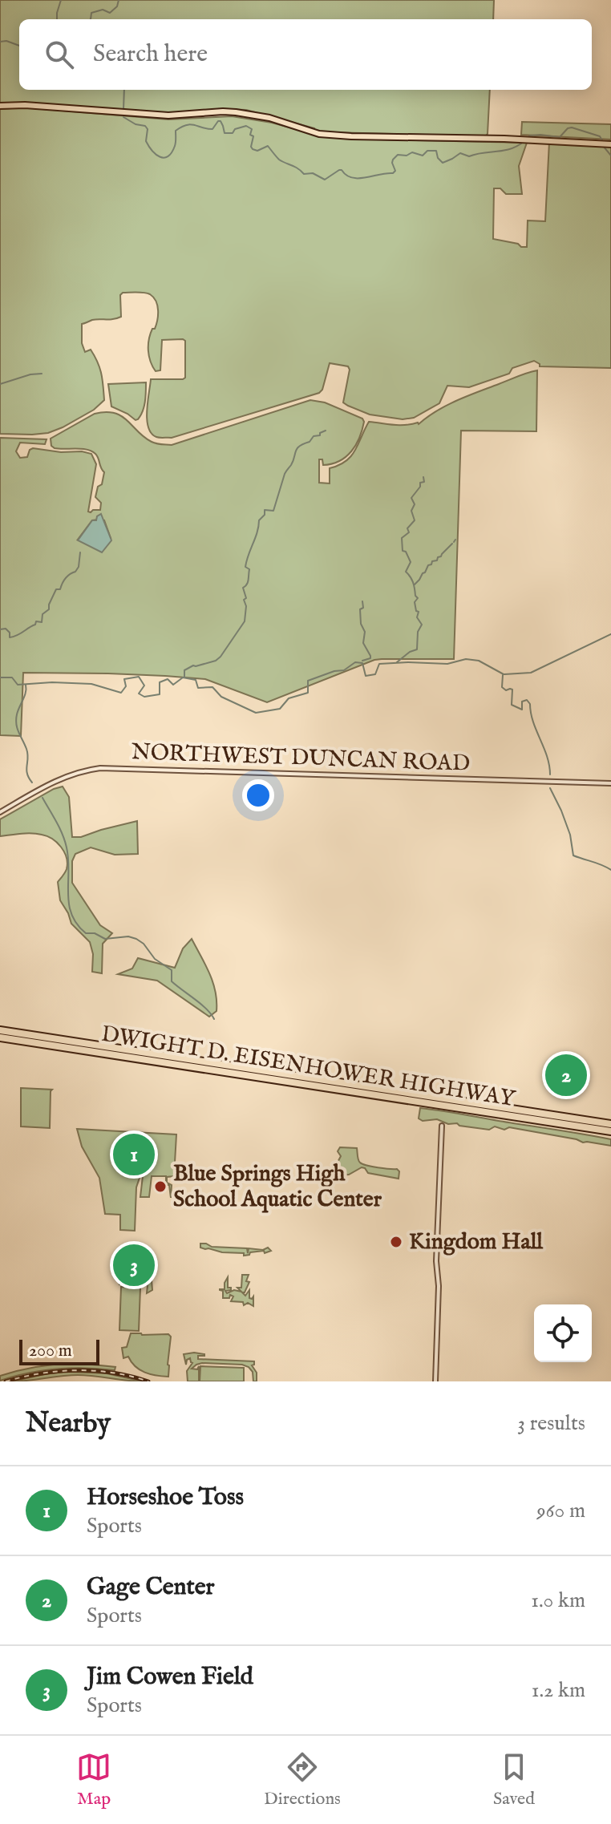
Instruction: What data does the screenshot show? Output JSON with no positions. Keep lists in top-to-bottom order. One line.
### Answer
{"streets":{"highway":["DWIGHT D. EISENHOWER HIGHWAY"],"street":["NORTHWEST DUNCAN ROAD"]},"places":["Blue Springs High School Aquatic Center","Kingdom Hall"],"scale_bar":"200 m","page":{"search":"Search here","pins":["2","1","3"],"scale":"200 m","heading":["Nearby","3 results"],"list":[{"mark":"1","name":"Horseshoe Toss","note":"Sports","value":"960 m"},{"mark":"2","name":"Gage Center","note":"Sports","value":"1.0 km"},{"mark":"3","name":"Jim Cowen Field","note":"Sports","value":"1.2 km"}],"nav":["Map","Directions","Saved"]}}
